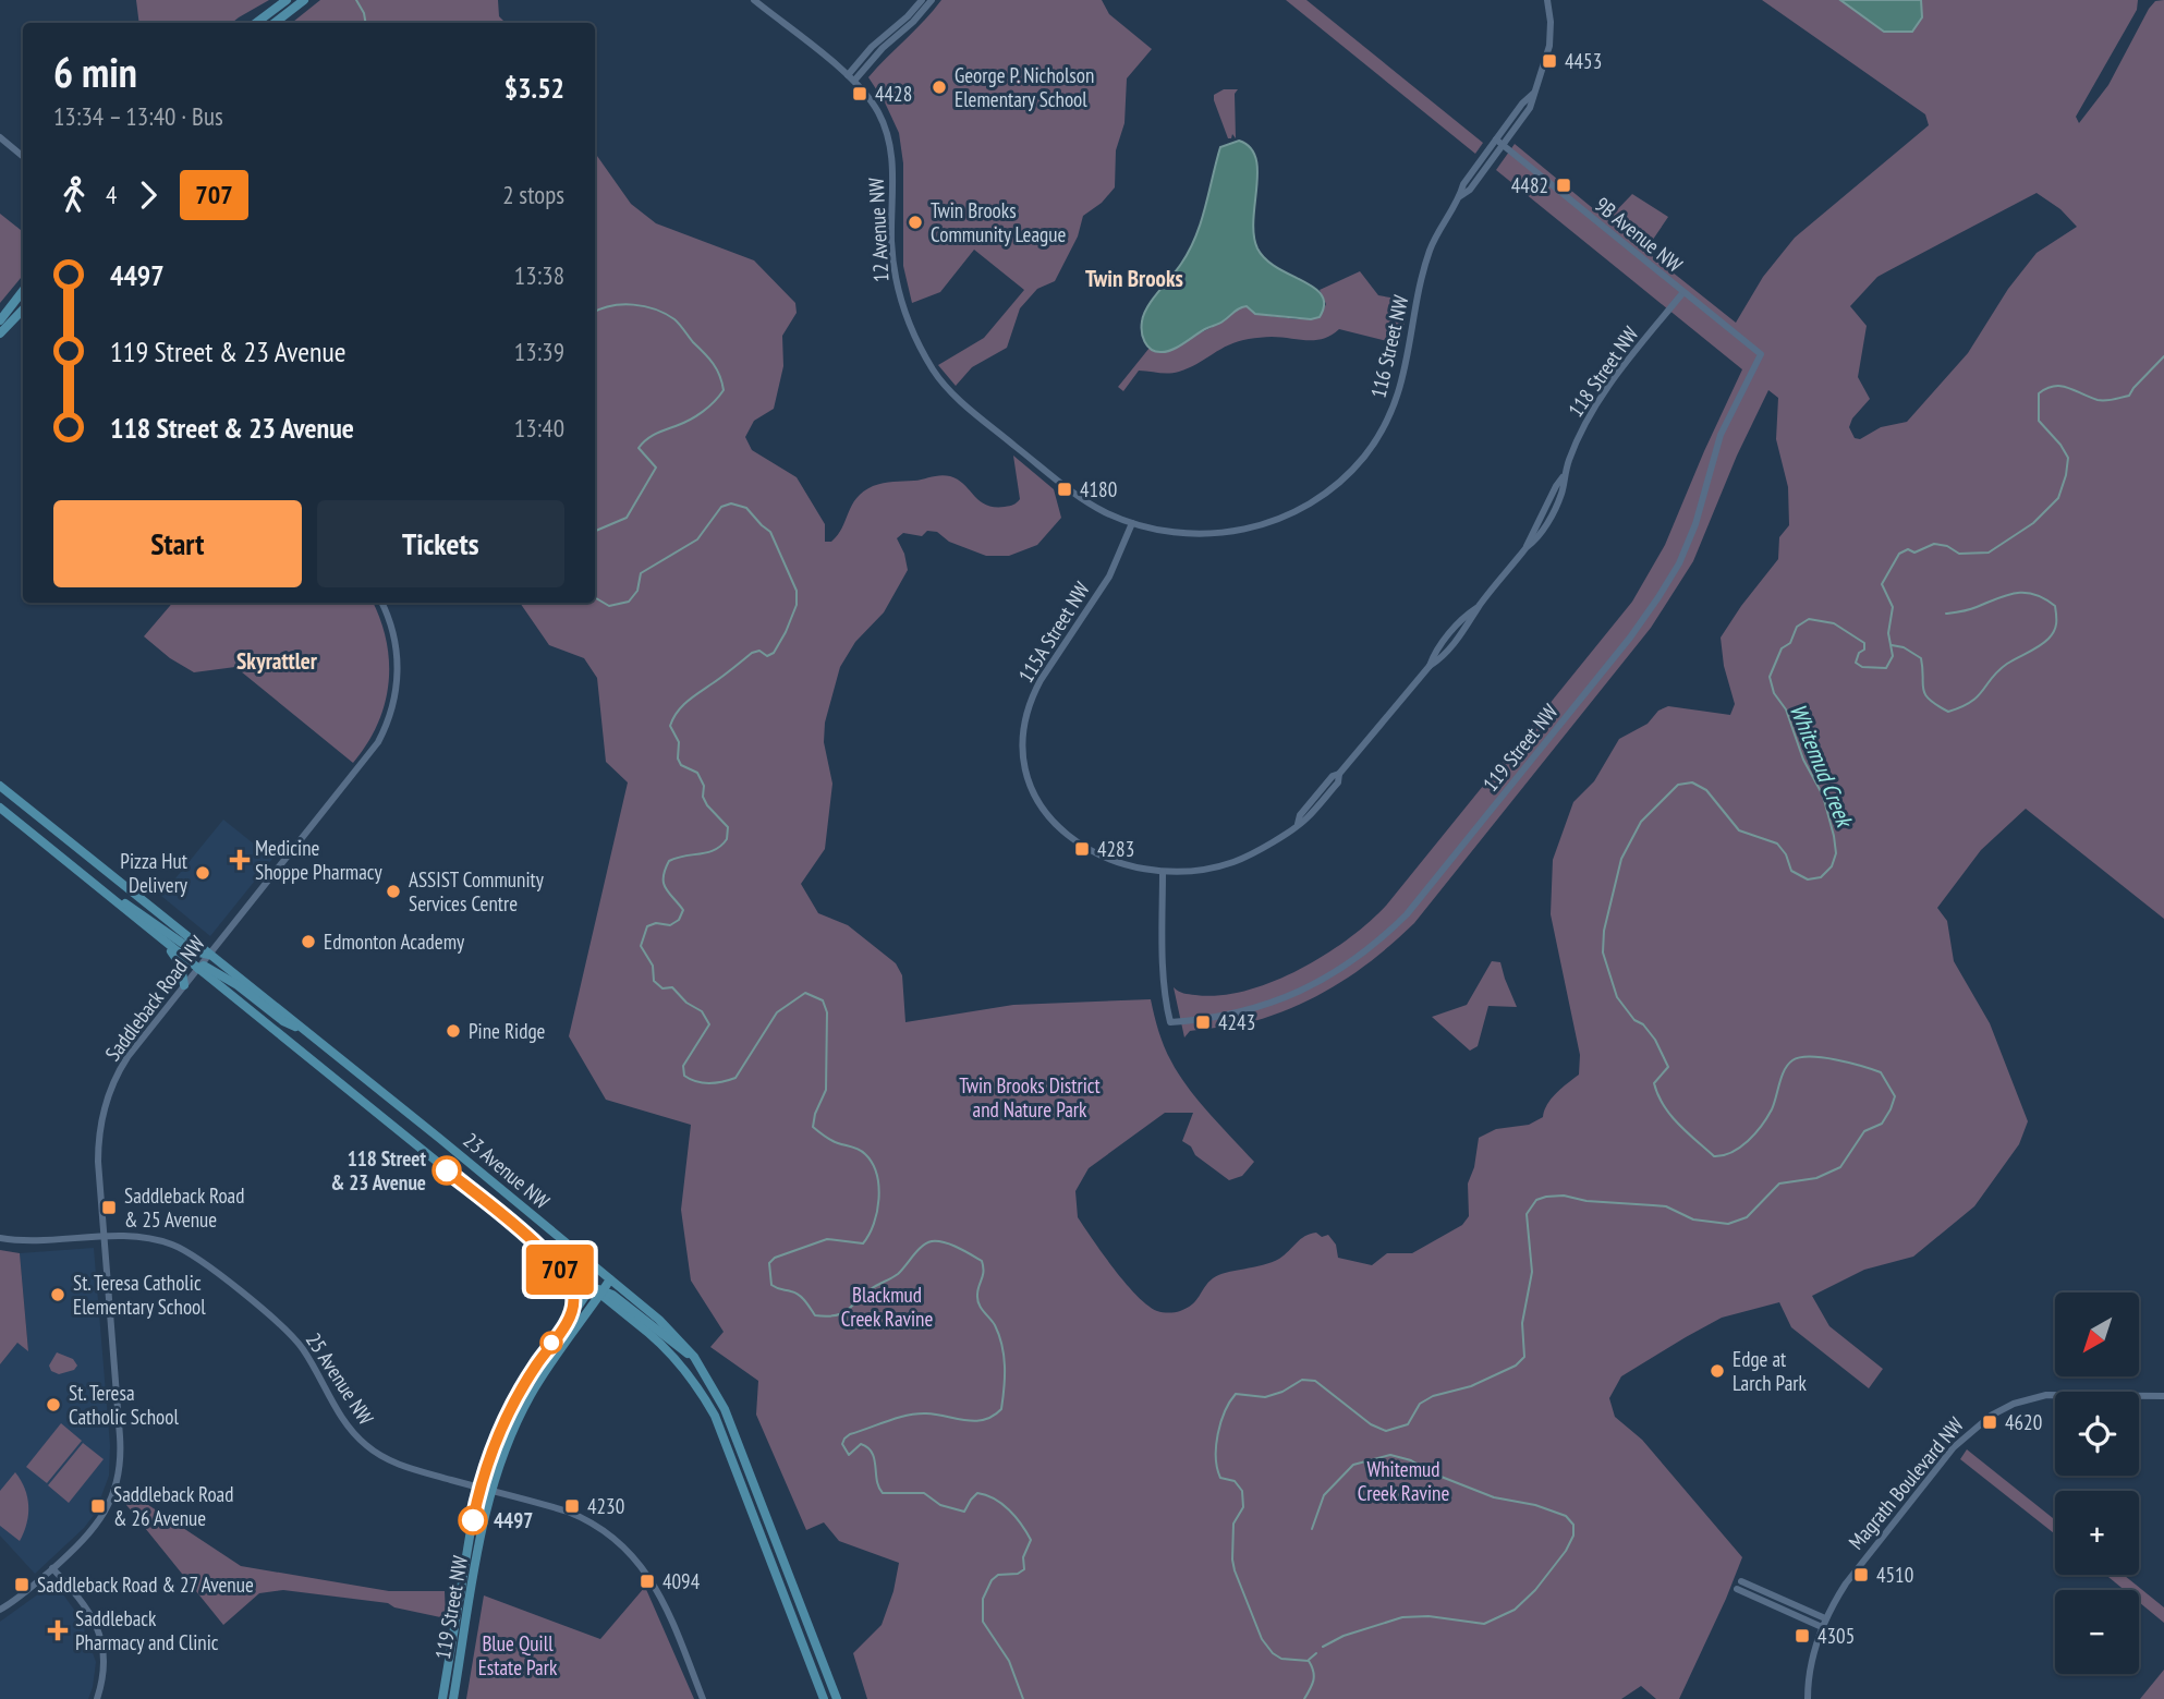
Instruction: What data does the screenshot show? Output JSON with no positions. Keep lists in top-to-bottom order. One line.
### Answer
{"streets":{"main road":["119 Street NW","23 Avenue NW"],"street":["12 Avenue NW","9B Avenue NW","116 Street NW","118 Street NW","115A Street NW","Saddleback Road NW","25 Avenue NW","Magrath Boulevard NW"]},"crossings":[["12 Avenue NW","116 Street NW"],["12 Avenue NW","115A Street NW"],["9B Avenue NW","116 Street NW"],["9B Avenue NW","118 Street NW"],["9B Avenue NW","119 Street NW"],["118 Street NW","115A Street NW"],["118 Street NW","119 Street NW"],["115A Street NW","119 Street NW"],["119 Street NW","23 Avenue NW"],["119 Street NW","25 Avenue NW"],["Saddleback Road NW","23 Avenue NW"],["Saddleback Road NW","25 Avenue NW"]],"districts":["Twin Brooks","Skyrattler"],"water":["Whitemud Creek"],"parks":["Twin Brooks District and Nature Park","Blackmud Creek Ravine","Whitemud Creek Ravine","Blue Quill Estate Park"],"places":{"transit":["4453","4428","4482","4180","4283","4243","Saddleback Road & 25 Avenue","4620","Saddleback Road & 26 Avenue","4230","4510","4094","Saddleback Road & 27 Avenue","4305"],"other":["George P. Nicholson Elementary School","Twin Brooks Community League","Pizza Hut Delivery","ASSIST Community Services Centre","Edmonton Academy","Pine Ridge","118 Street & 23 Avenue","St. Teresa Catholic Elementary School","Edge at Larch Park","St. Teresa Catholic School","4497"],"health":["Medicine Shoppe Pharmacy","Saddleback Pharmacy and Clinic"]},"lines":["bus line 707"],"north":"bottom left","page":{"on_map":"707","heading":["6 min","13:34 – 13:40 · Bus","$3.52"],"legs":["4","707","2 stops"],"list":[{"name":"4497","value":"13:38"},{"name":"119 Street & 23 Avenue","value":"13:39"},{"name":"118 Street & 23 Avenue","value":"13:40"}],"buttons":["Start","Tickets"],"map_buttons":["+","−"]}}
